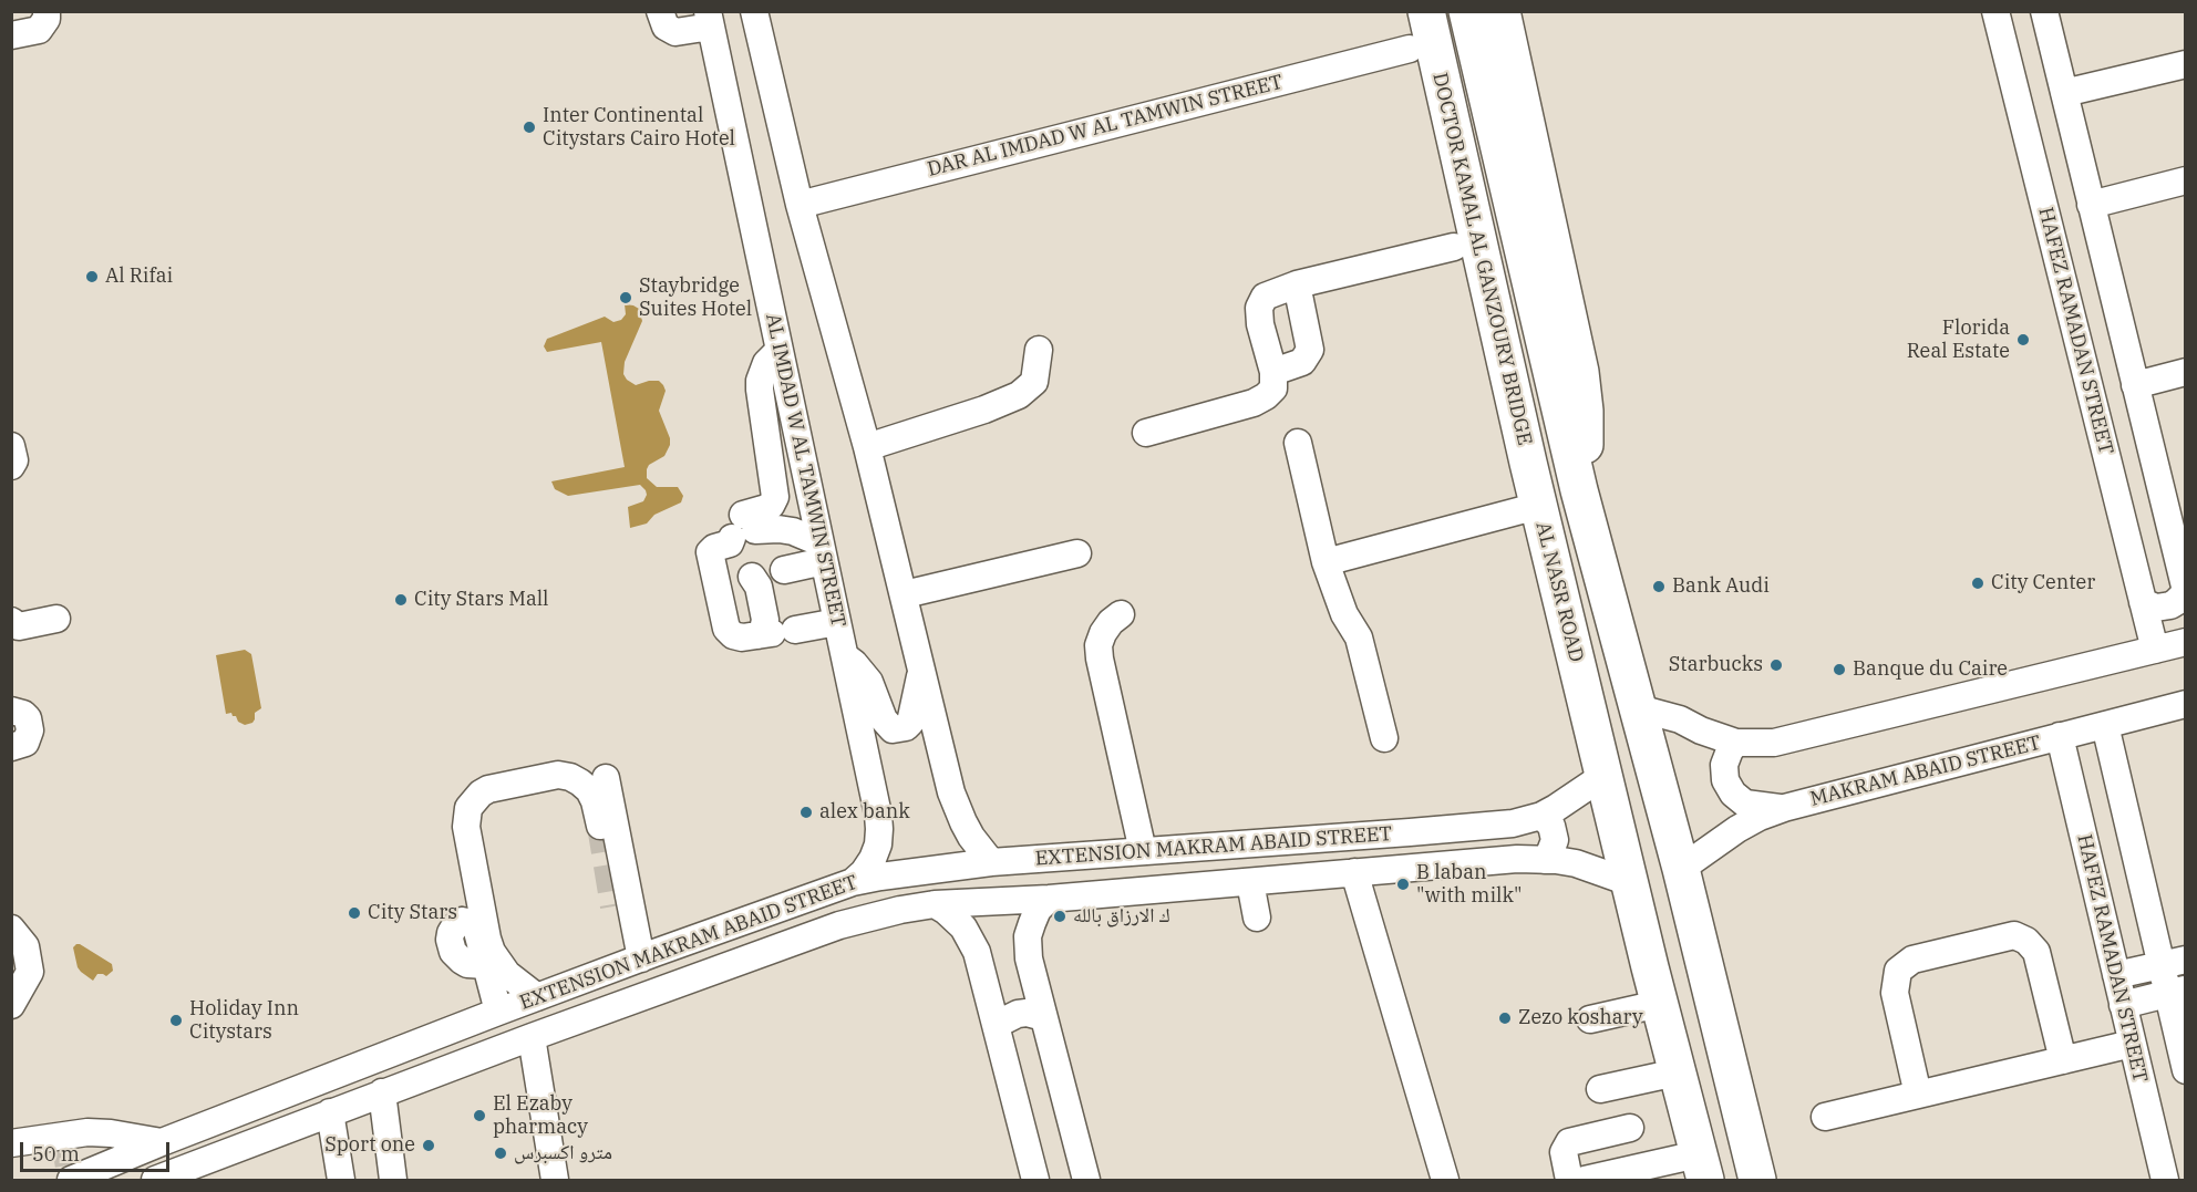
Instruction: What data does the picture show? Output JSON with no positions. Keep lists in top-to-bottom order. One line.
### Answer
{"streets":{"highway":["DOCTOR KAMAL AL GANZOURY BRIDGE","AL NASR ROAD"],"street":["DAR AL IMDAD W AL TAMWIN STREET","HAFEZ RAMADAN STREET","AL IMDAD W AL TAMWIN STREET","MAKRAM ABAID STREET","EXTENSION MAKRAM ABAID STREET"]},"crossings":[["DAR AL IMDAD W AL TAMWIN STREET","AL NASR ROAD"],["DOCTOR KAMAL AL GANZOURY BRIDGE","AL NASR ROAD"],["HAFEZ RAMADAN STREET","MAKRAM ABAID STREET"],["AL IMDAD W AL TAMWIN STREET","EXTENSION MAKRAM ABAID STREET"],["AL NASR ROAD","EXTENSION MAKRAM ABAID STREET"]],"places":["Inter Continental Citystars Cairo Hotel","Al Rifai","Staybridge Suites Hotel","Florida Real Estate","City Center","Bank Audi","City Stars Mall","Starbucks","Banque du Caire","alex bank","B laban \"with milk\"","City Stars","ك الارزاق بالله","Zezo koshary","Holiday Inn Citystars","El Ezaby pharmacy","Sport one","مترو اكسبرس"],"scale_bar":"50 m"}
